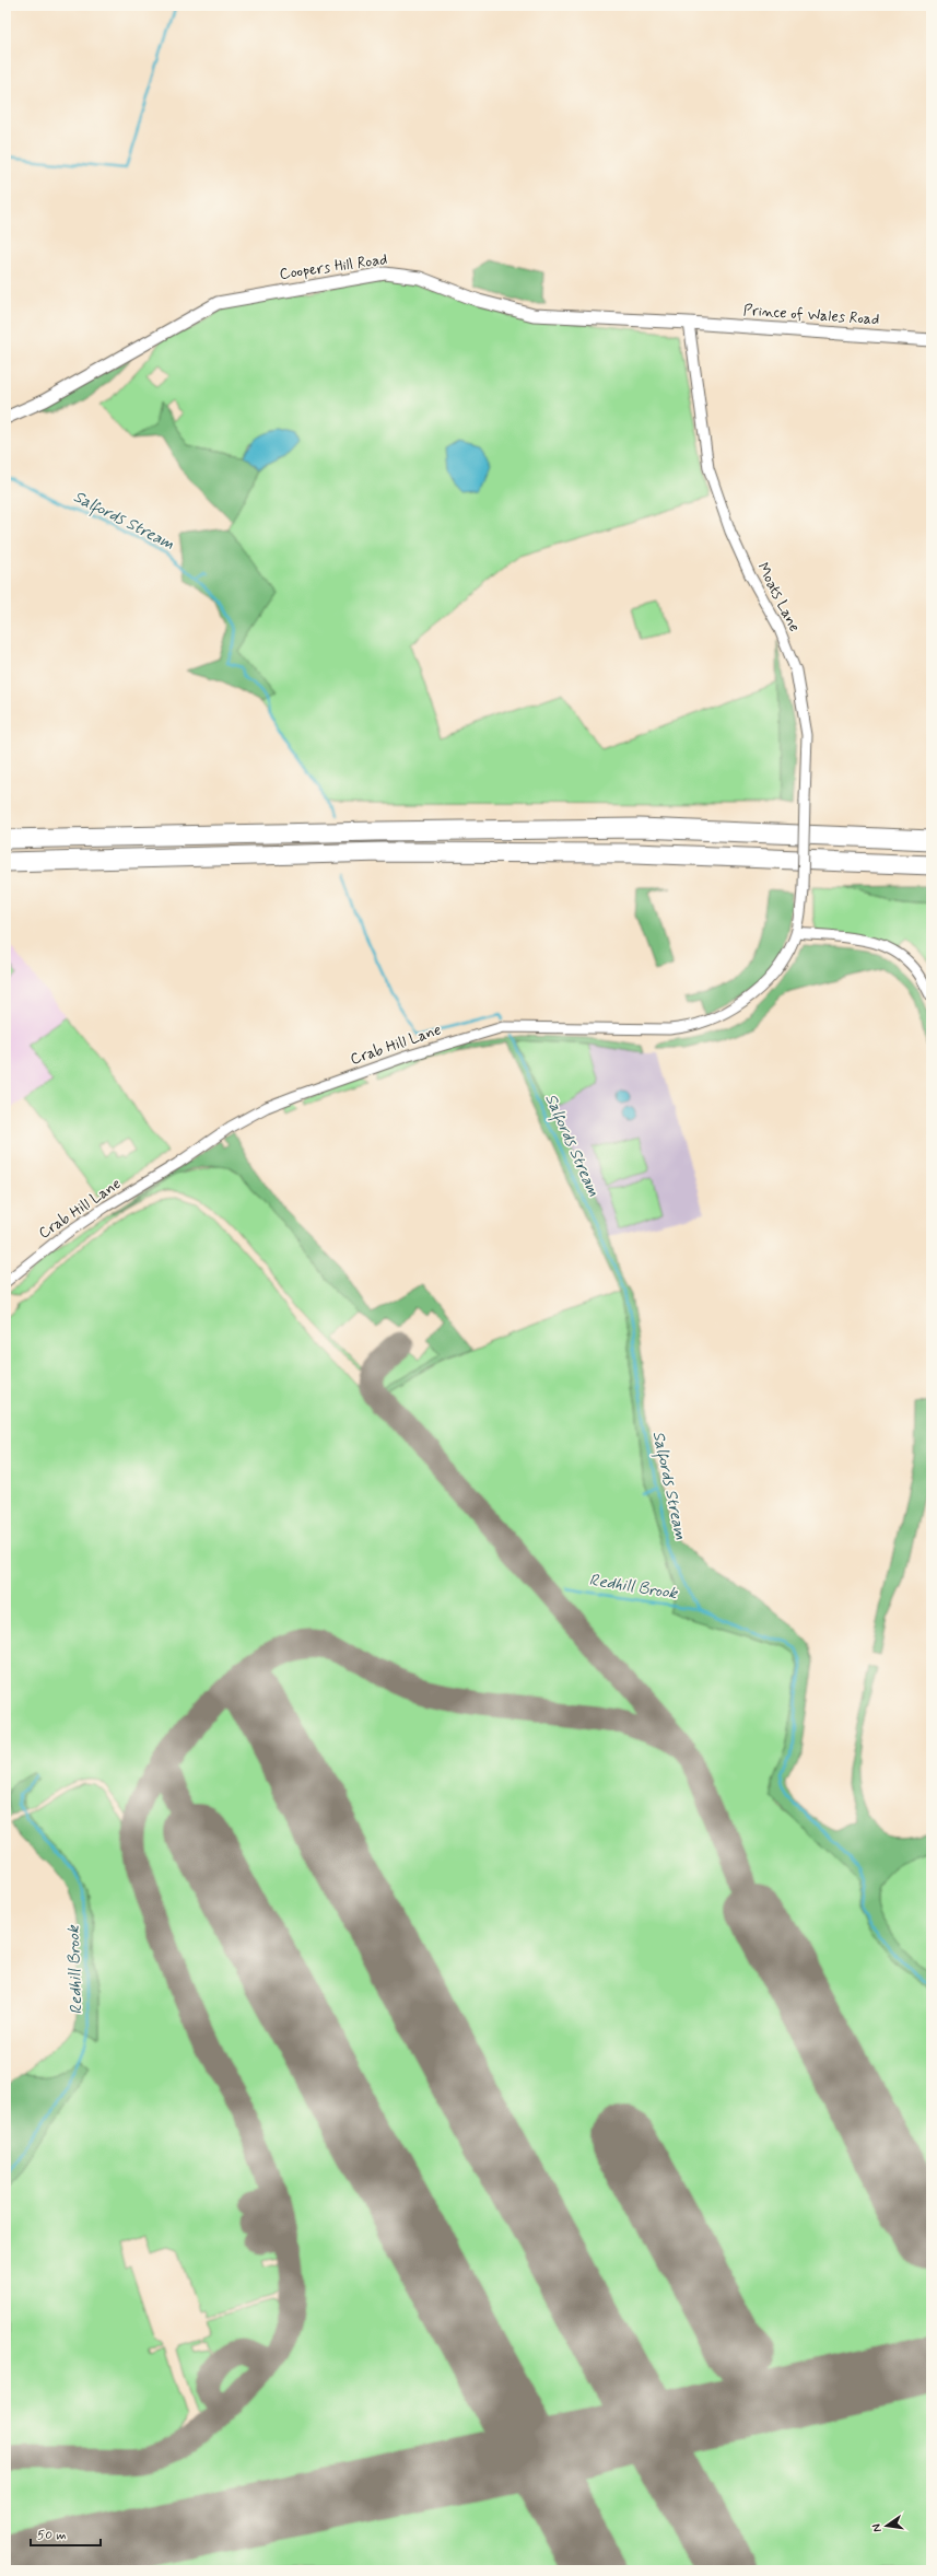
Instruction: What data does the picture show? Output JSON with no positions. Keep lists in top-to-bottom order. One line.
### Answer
{"streets":{"street":["Coopers Hill Road","Prince of Wales Road","Moats Lane","Crab Hill Lane"]},"crossings":[["Coopers Hill Road","Prince of Wales Road"],["Coopers Hill Road","Moats Lane"],["Prince of Wales Road","Moats Lane"],["Moats Lane","Crab Hill Lane"]],"water":["Salfords Stream","Redhill Brook"],"scale_bar":"50 m","north":"left"}
